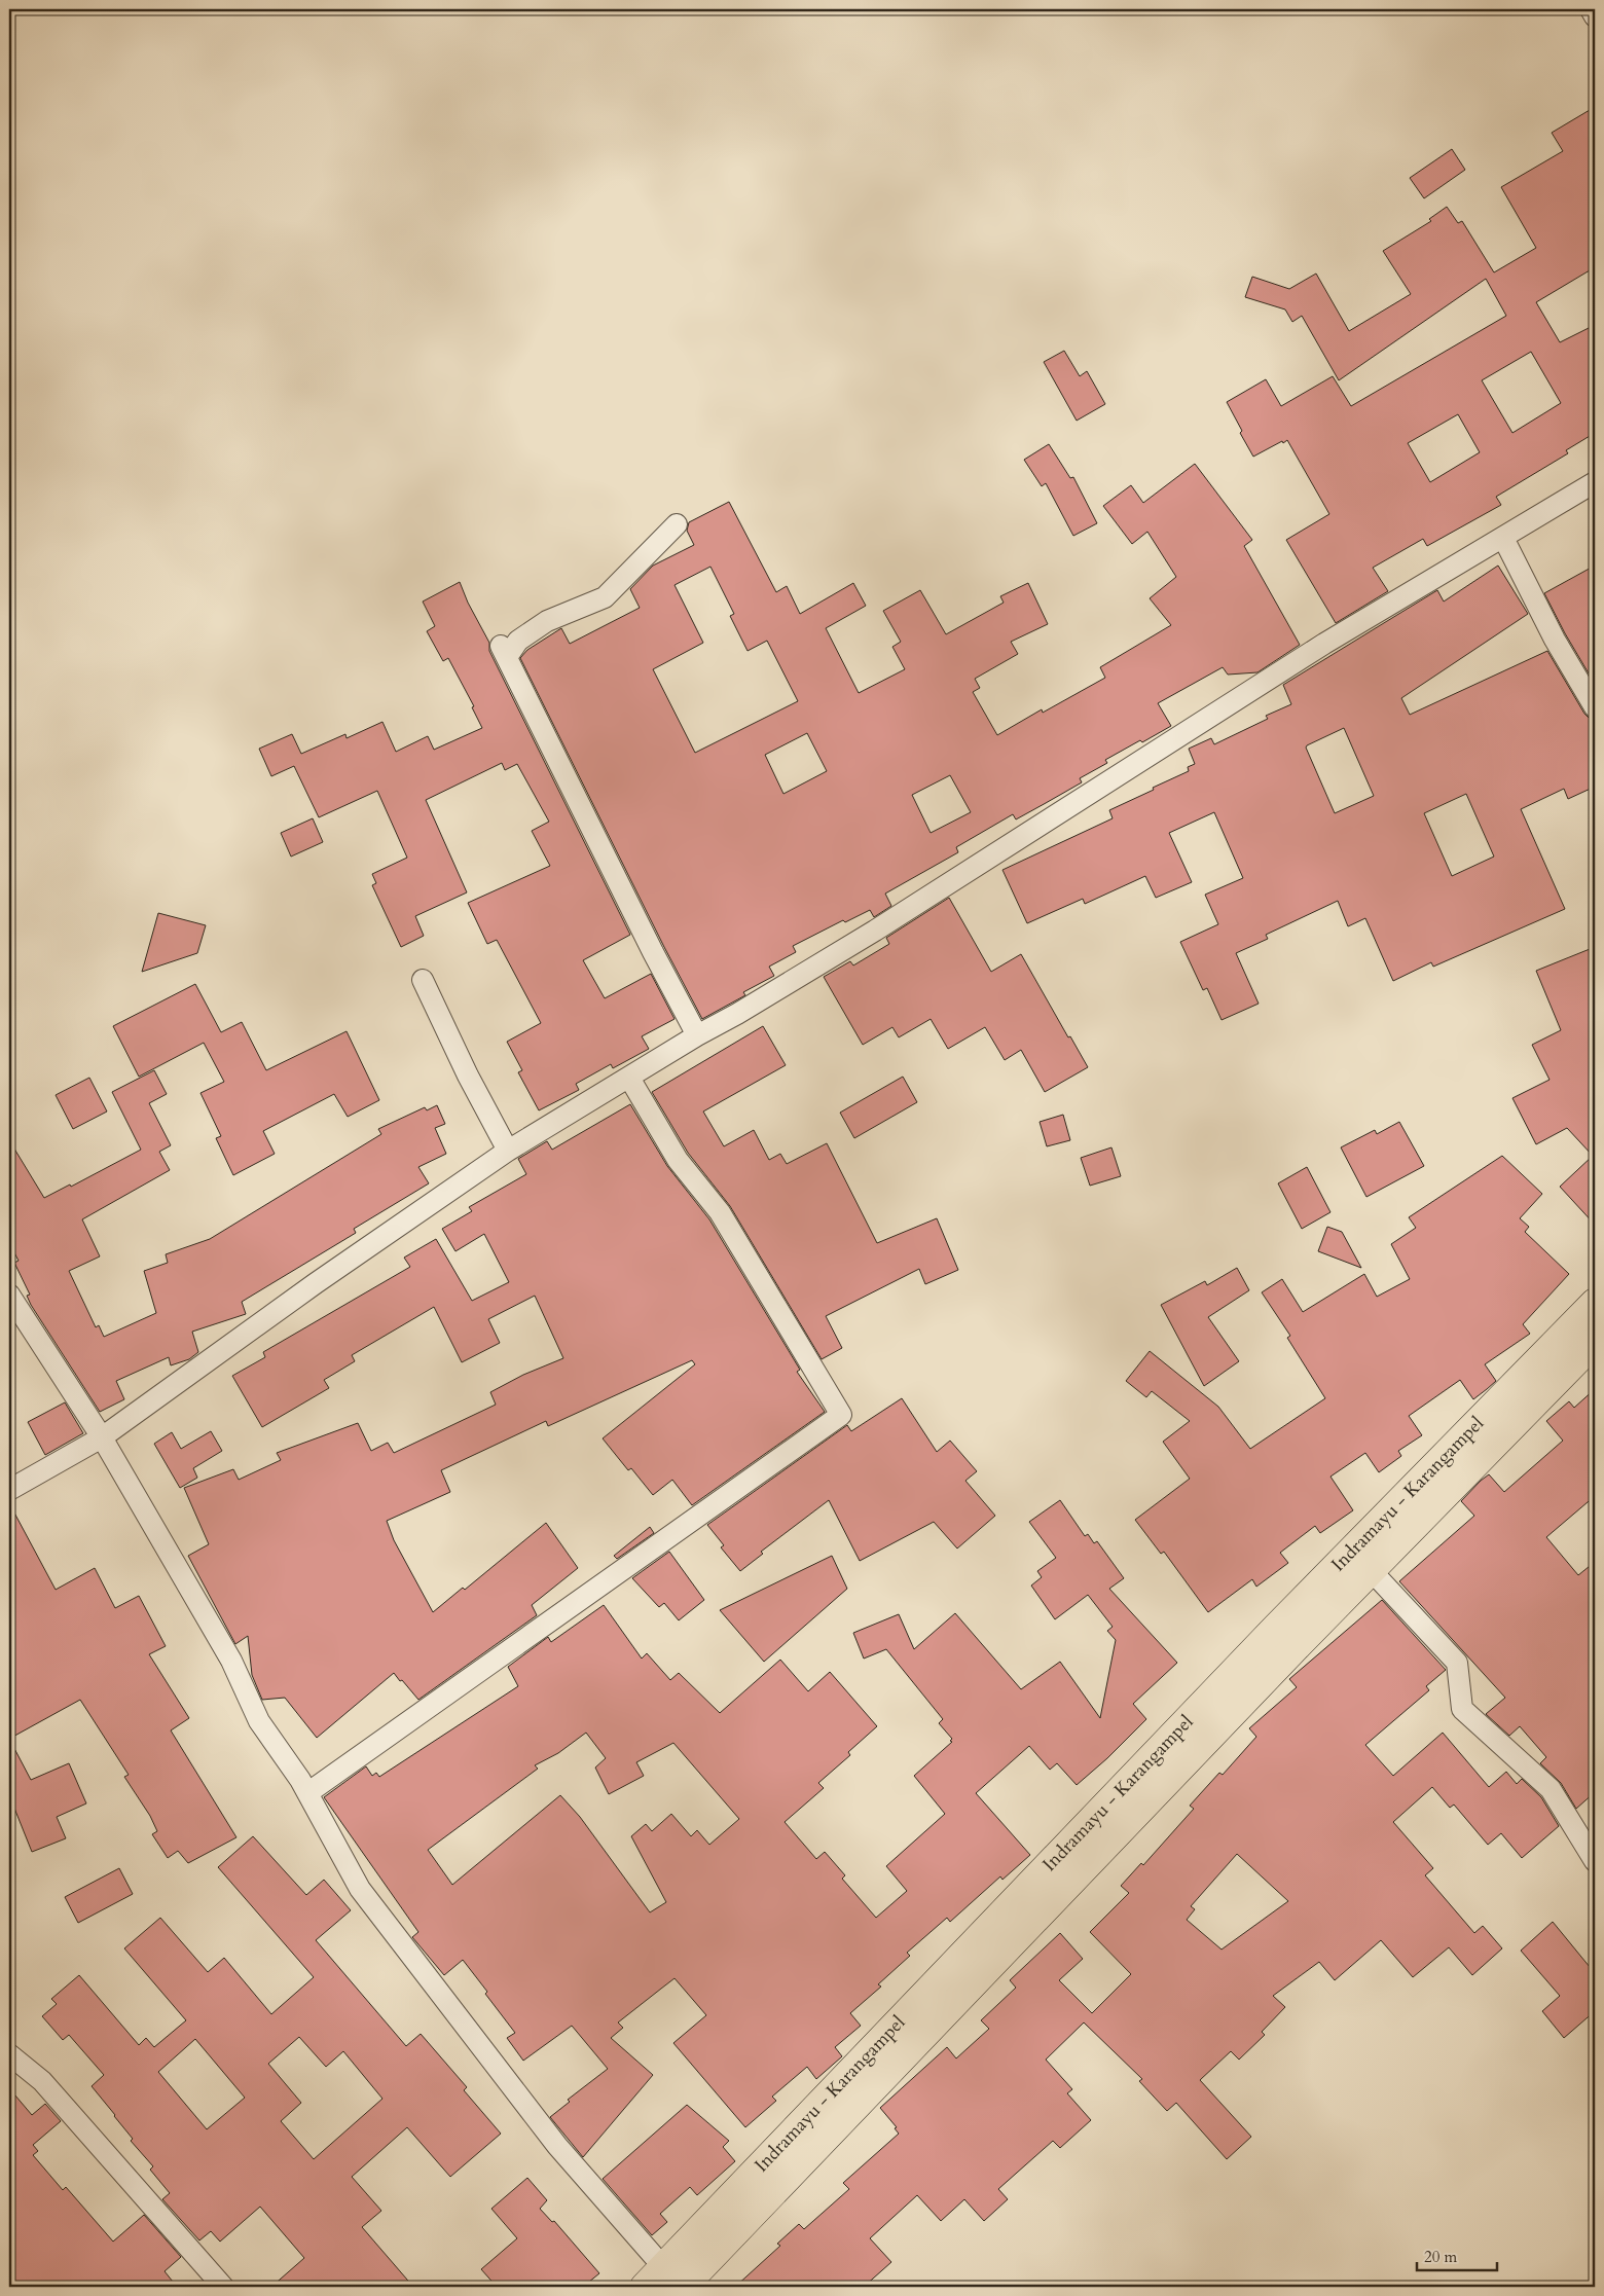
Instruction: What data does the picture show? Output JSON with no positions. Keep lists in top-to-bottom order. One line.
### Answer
{"streets":{"main road":["Indramayu - Karangampel"]},"scale_bar":"20 m"}
